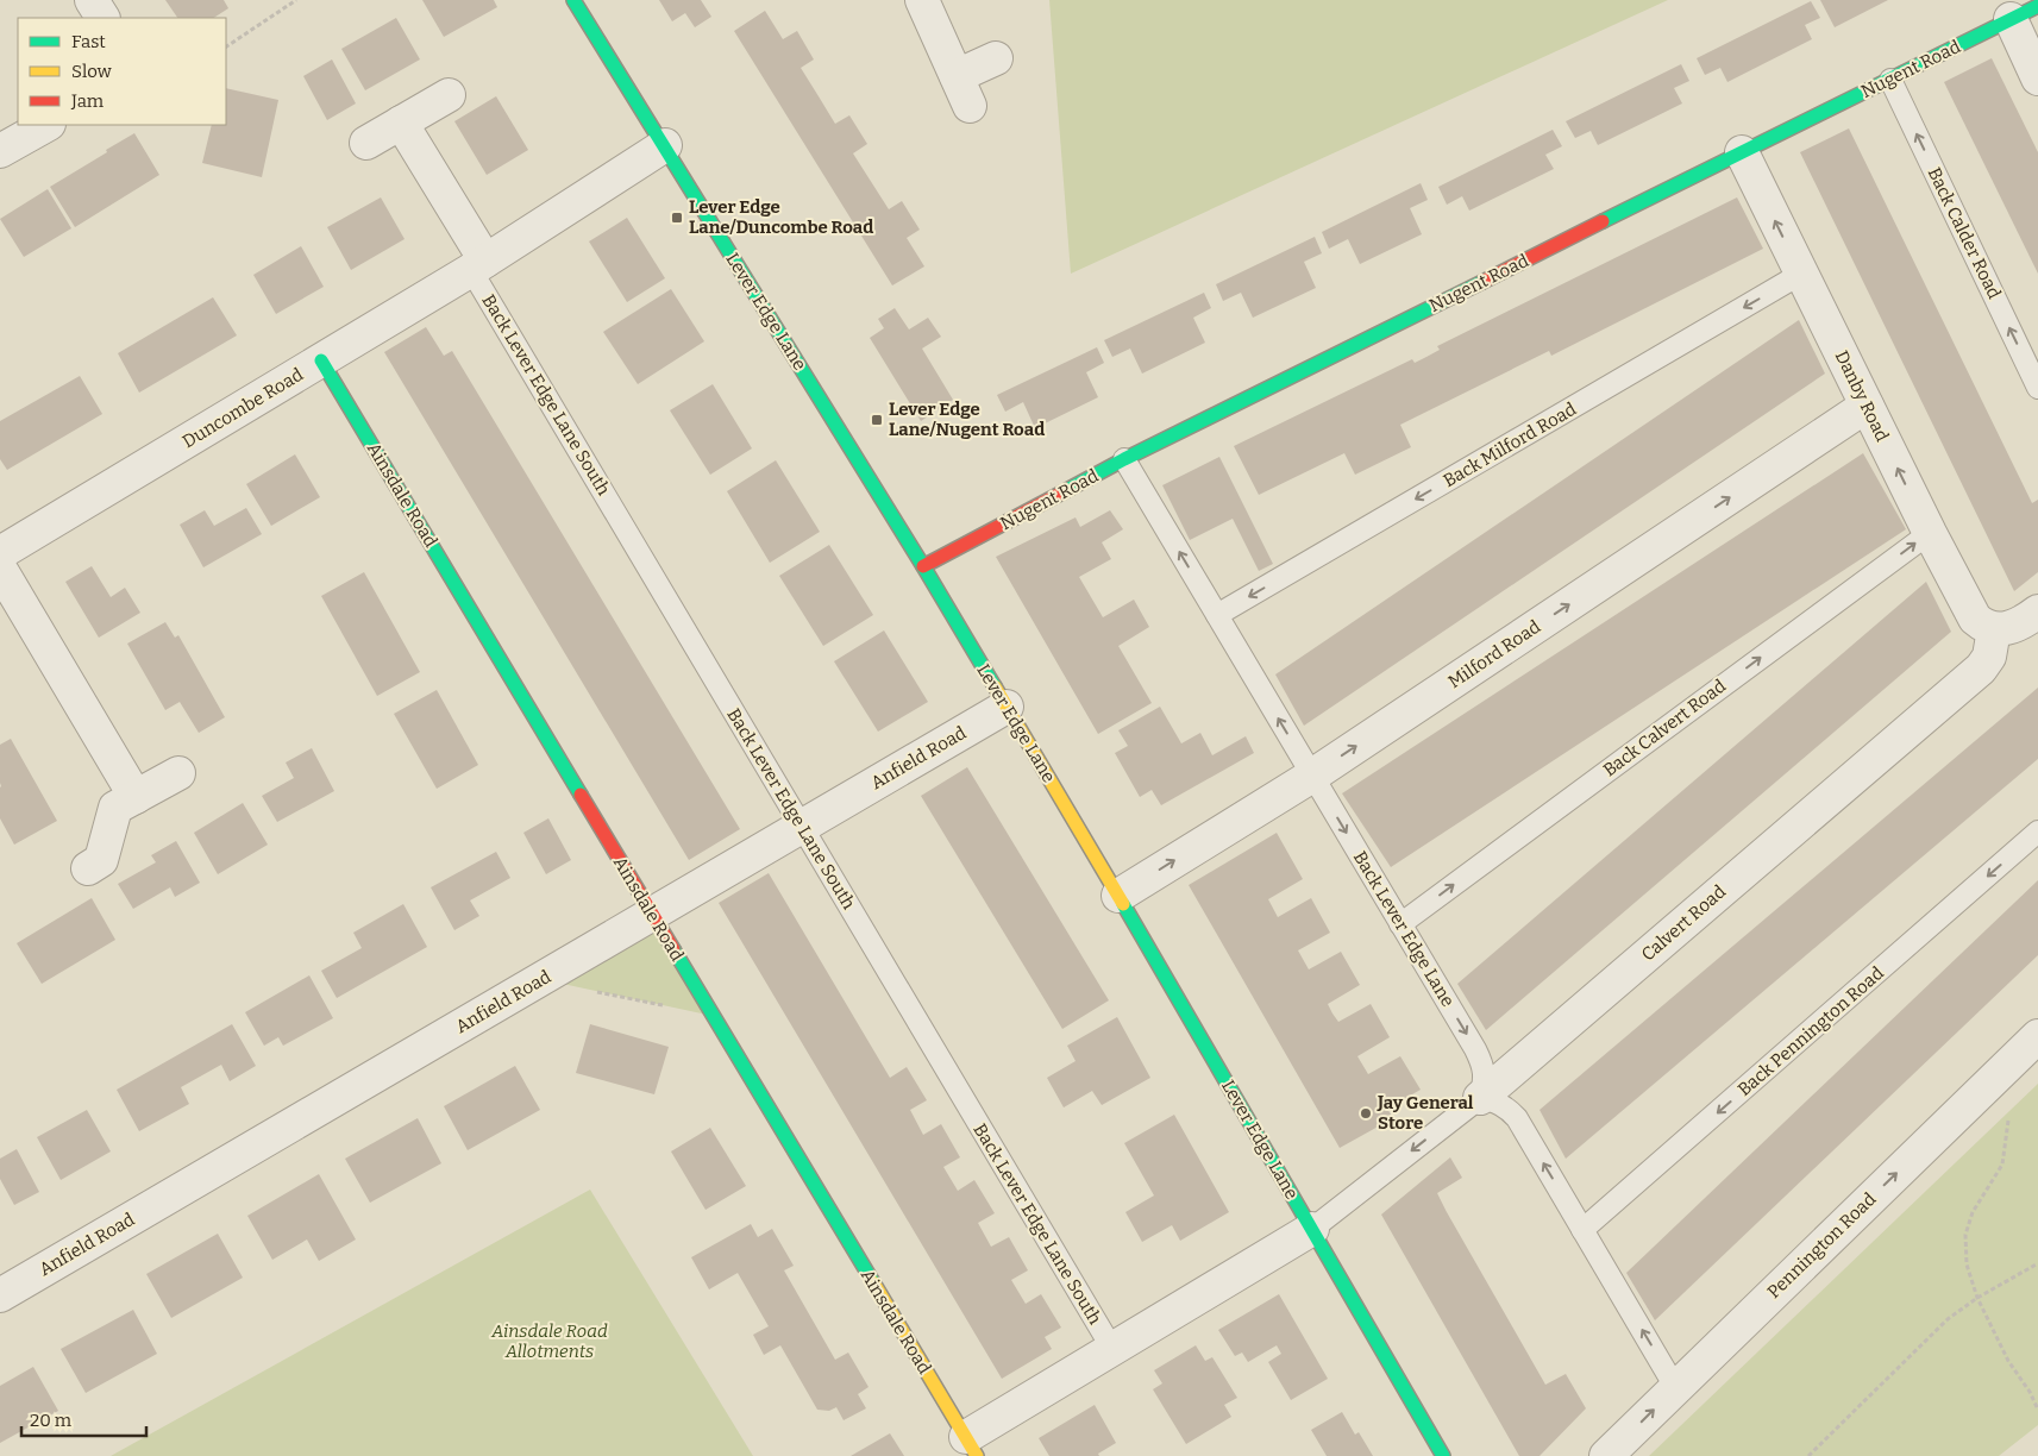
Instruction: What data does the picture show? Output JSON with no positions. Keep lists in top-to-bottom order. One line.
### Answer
{"streets":{"street":["Nugent Road","Lever Edge Lane","Danby Road","Duncombe Road","Ainsdale Road","Milford Road","Anfield Road","Calvert Road","Pennington Road"],"lane":["Back Calder Road","Back Lever Edge Lane South","Back Milford Road","Back Calvert Road","Back Lever Edge Lane","Back Pennington Road"]},"crossings":[["Nugent Road","Back Calder Road"],["Nugent Road","Lever Edge Lane"],["Nugent Road","Danby Road"],["Nugent Road","Back Lever Edge Lane"],["Lever Edge Lane","Duncombe Road"],["Lever Edge Lane","Milford Road"],["Lever Edge Lane","Anfield Road"],["Lever Edge Lane","Calvert Road"],["Back Lever Edge Lane South","Duncombe Road"],["Back Lever Edge Lane South","Anfield Road"],["Danby Road","Back Milford Road"],["Danby Road","Milford Road"],["Danby Road","Back Calvert Road"],["Danby Road","Calvert Road"],["Duncombe Road","Ainsdale Road"],["Back Milford Road","Back Lever Edge Lane"],["Ainsdale Road","Anfield Road"],["Milford Road","Back Lever Edge Lane"],["Back Calvert Road","Back Lever Edge Lane"],["Calvert Road","Back Lever Edge Lane"]],"one_way":["Back Calder Road","Danby Road","Back Milford Road","Milford Road","Back Calvert Road","Back Pennington Road","Pennington Road"],"parks":["Ainsdale Road Allotments"],"places":{"transit":["Lever Edge Lane/Duncombe Road","Lever Edge Lane/Nugent Road"],"other":["Jay General Store"]},"legend":["Fast","Slow","Jam"],"scale_bar":"20 m"}
